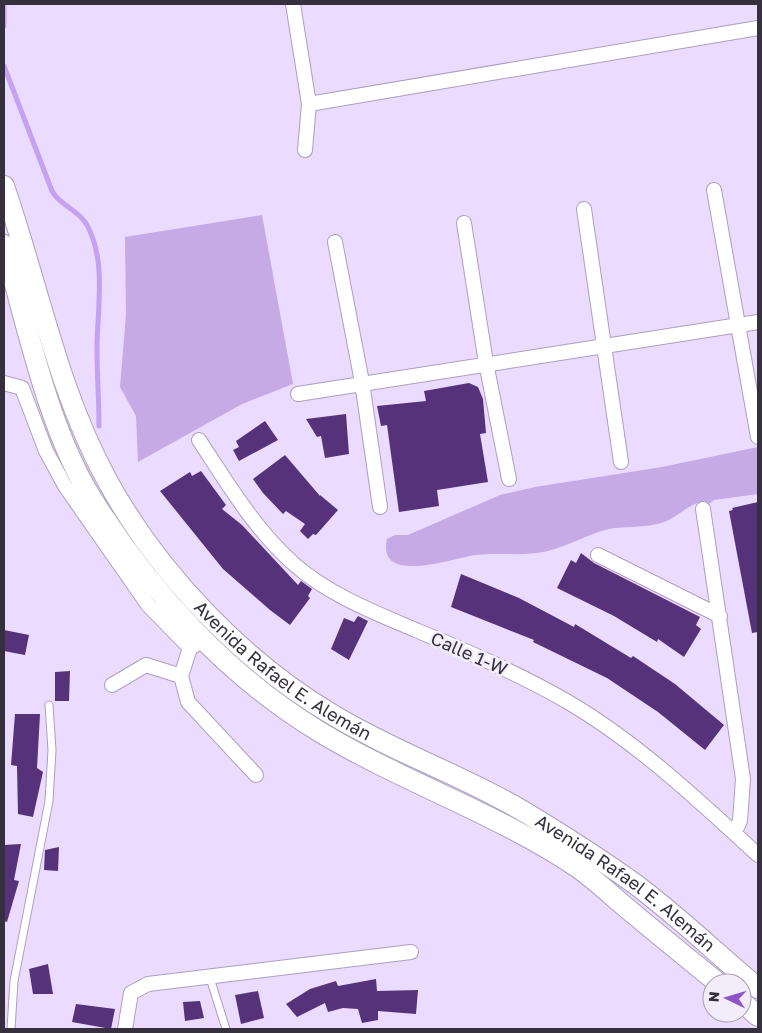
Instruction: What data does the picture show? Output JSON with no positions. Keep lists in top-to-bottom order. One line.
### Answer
{"streets":{"main road":["Avenida Rafael E. Alemán"],"street":["Calle 1-W"]},"north":"left"}
